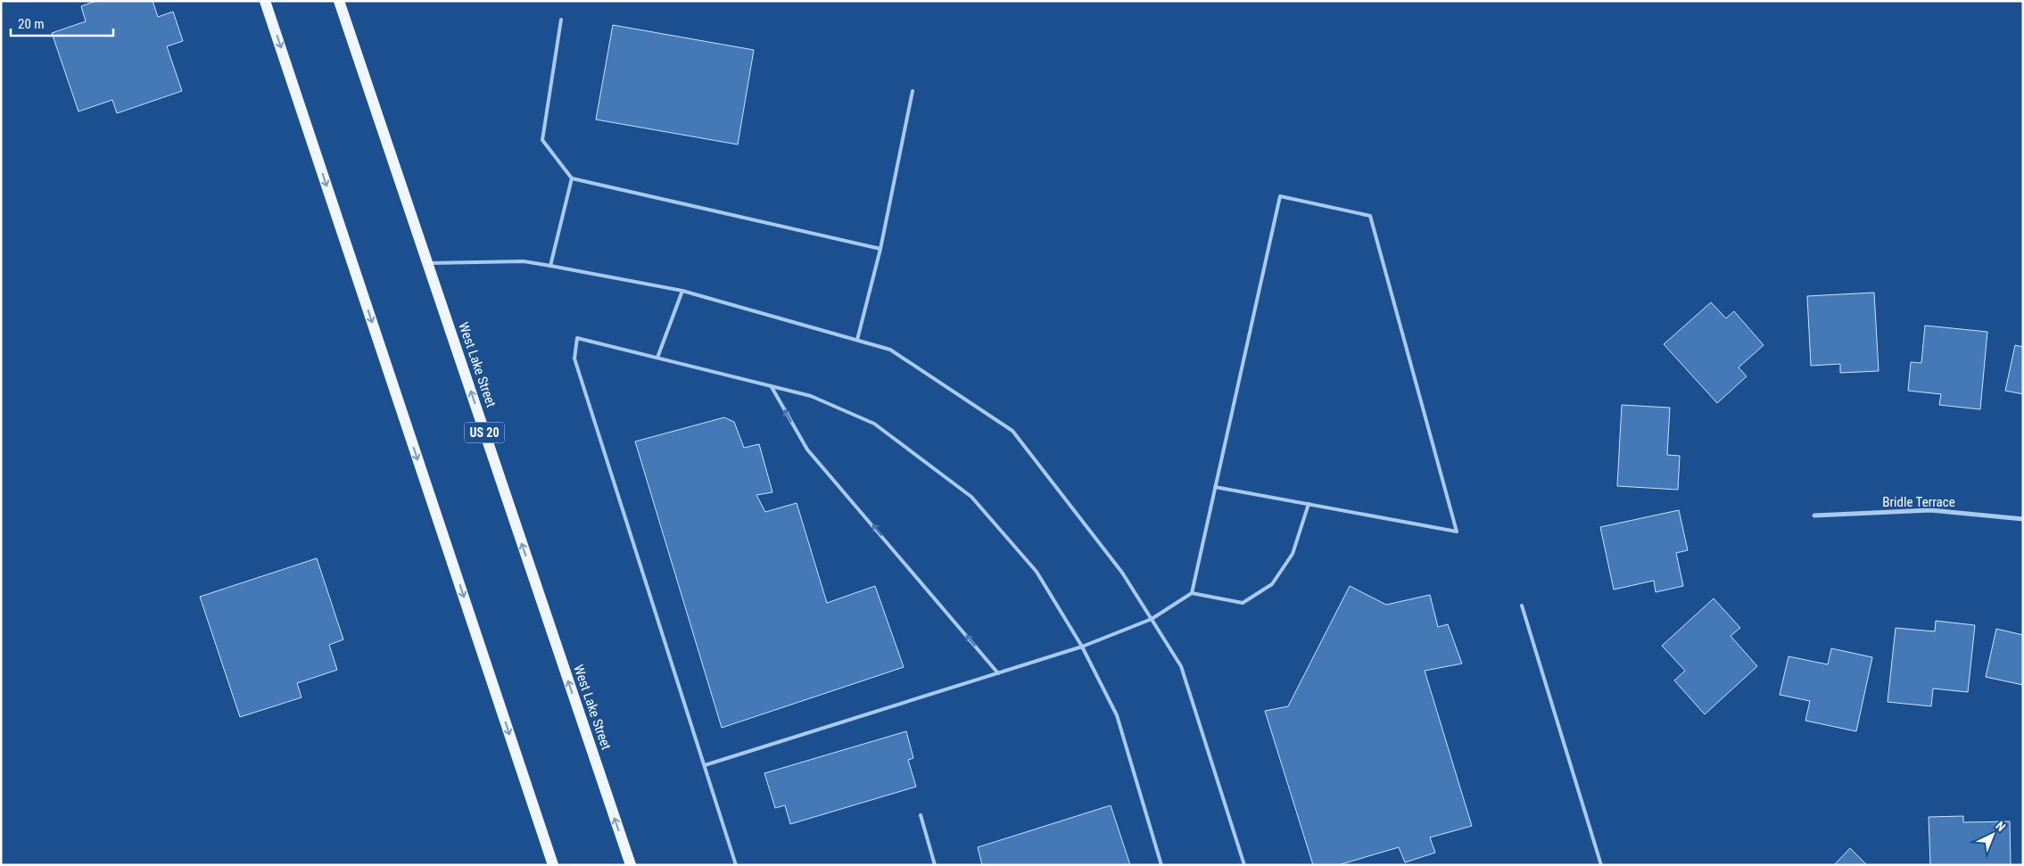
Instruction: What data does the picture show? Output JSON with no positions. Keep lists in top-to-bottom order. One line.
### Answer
{"streets":{"main road":["West Lake Street","US 20"],"street":["Bridle Terrace"]},"scale_bar":"20 m","north":"top right"}
